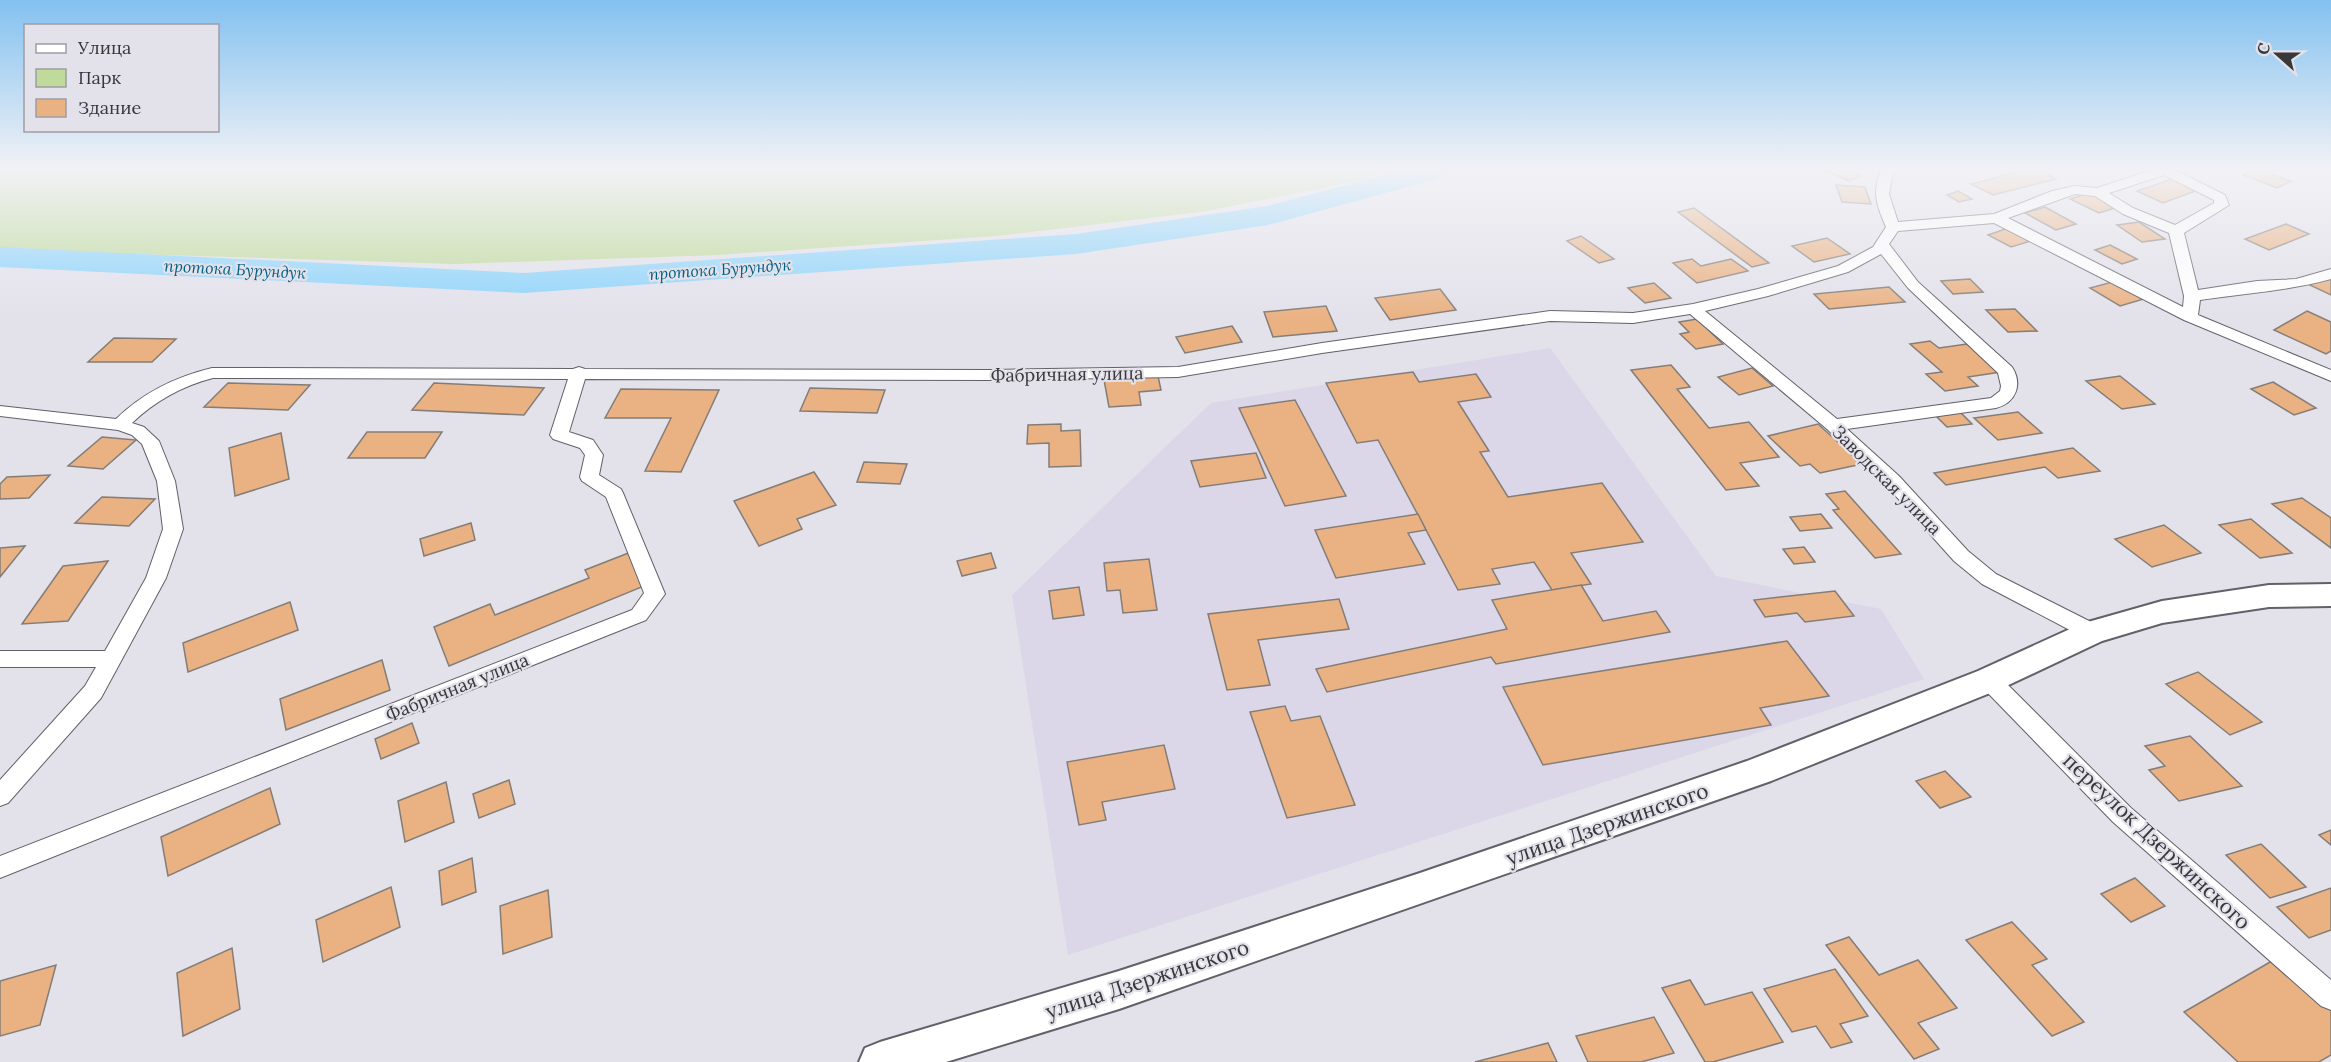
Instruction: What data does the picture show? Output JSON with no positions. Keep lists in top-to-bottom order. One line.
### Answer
{"streets":{"street":["Фабричная улица","Заводская улица","улица Дзержинского","переулок Дзержинского"]},"crossings":[["Фабричная улица","Заводская улица"],["Заводская улица","улица Дзержинского"],["улица Дзержинского","переулок Дзержинского"]],"water":["протока Бурундук"],"legend":["Улица","Парк","Здание"],"north":"left"}
